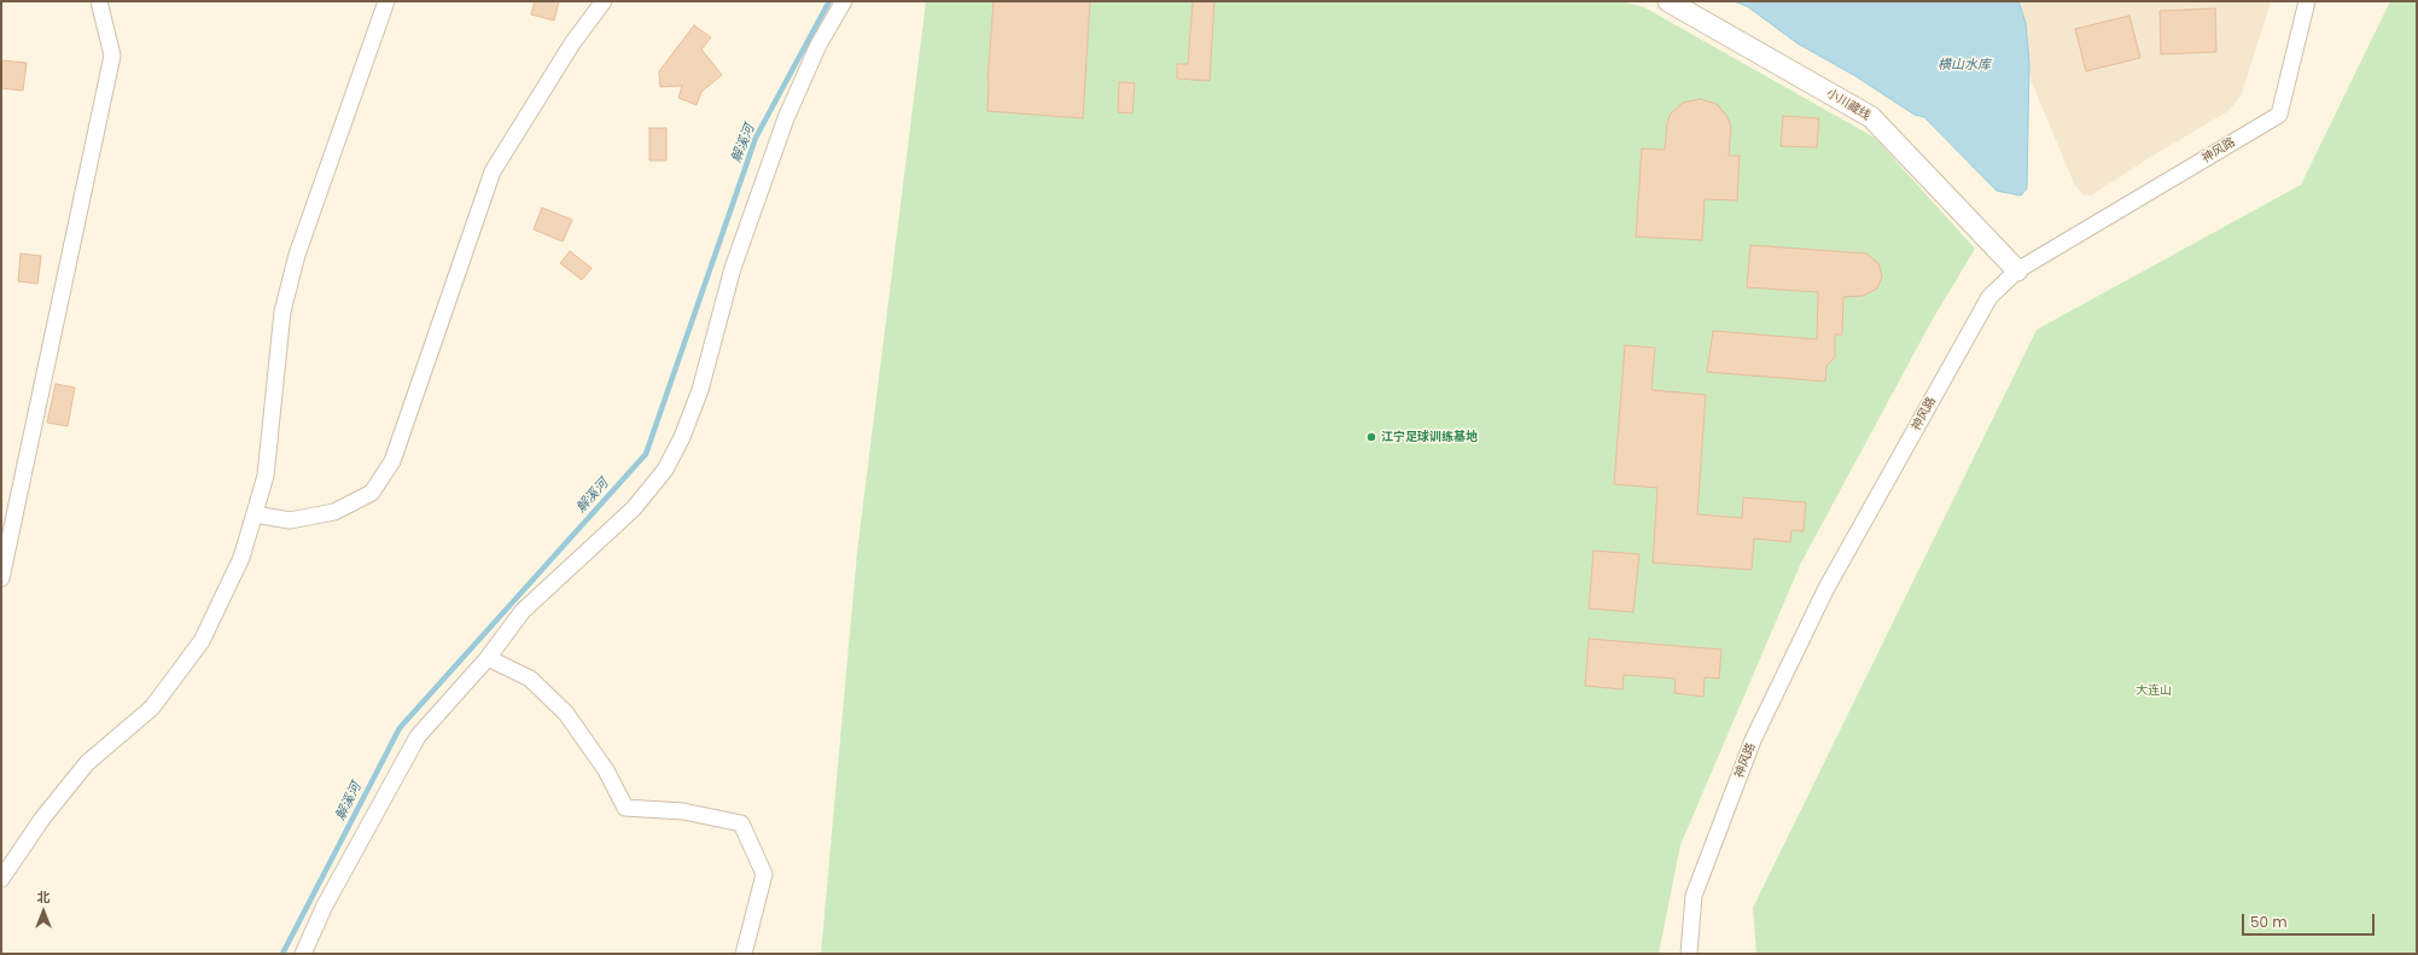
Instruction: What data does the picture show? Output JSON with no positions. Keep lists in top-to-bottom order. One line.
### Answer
{"streets":{"street":["小川藏线","神风路"]},"crossings":[["小川藏线","神风路"]],"water":["横山水库","解溪河"],"parks":["大连山"],"places":["江宁足球训练基地"],"scale_bar":"50 m","north":"top"}
